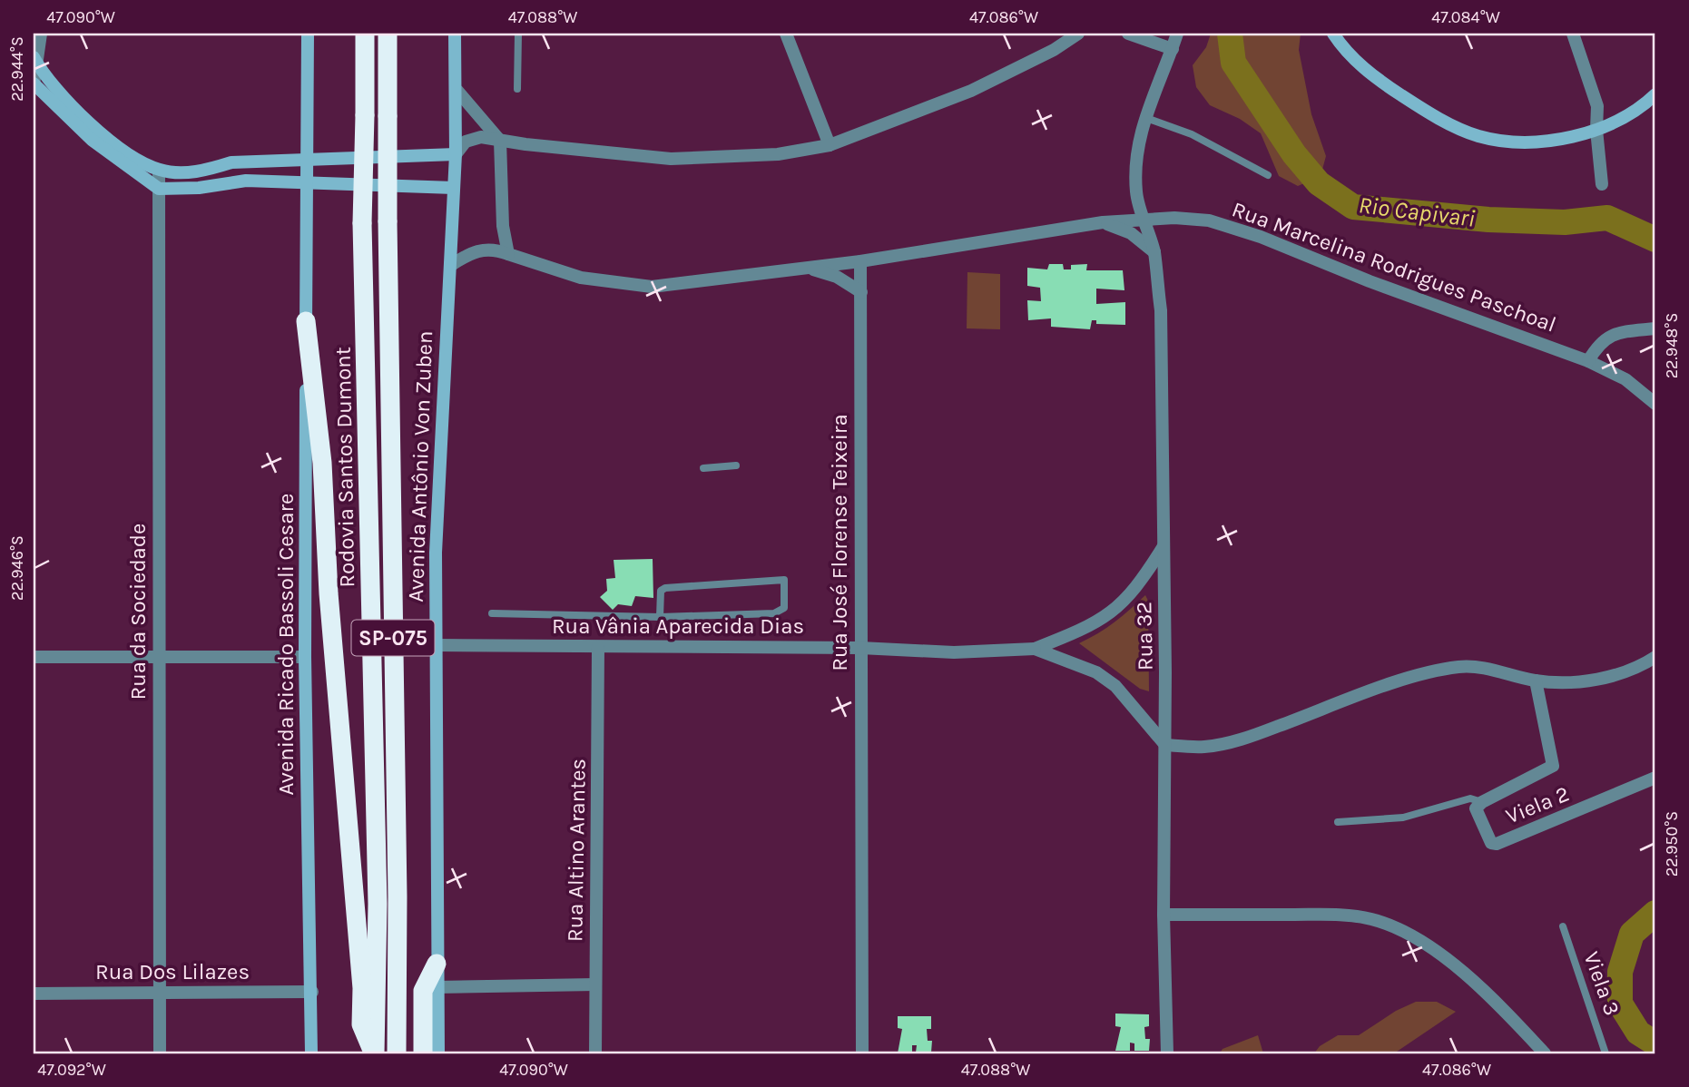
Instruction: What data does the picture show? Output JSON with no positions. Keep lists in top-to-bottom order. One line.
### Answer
{"streets":{"highway":["Rodovia Santos Dumont","SP-075"],"street":["Rua Marcelina Rodrigues Paschoal","Avenida Antônio Von Zuben","Rua José Florense Teixeira","Rua da Sociedade","Rua Vânia Aparecida Dias","Rua 32","Avenida Ricado Bassoli Cesare","Viela 2","Rua Altino Arantes","Rua Dos Lilazes"],"lane":["Viela 3"]},"crossings":[["Rua Marcelina Rodrigues Paschoal","Avenida Antônio Von Zuben"],["Rua Marcelina Rodrigues Paschoal","Rua José Florense Teixeira"],["Rua Marcelina Rodrigues Paschoal","Rua 32"],["Avenida Antônio Von Zuben","Rua Vânia Aparecida Dias"],["Rua José Florense Teixeira","Rua Vânia Aparecida Dias"],["Rua da Sociedade","Rua Dos Lilazes"],["Rua Vânia Aparecida Dias","Rua 32"],["Rua Vânia Aparecida Dias","Rua Altino Arantes"],["Avenida Ricado Bassoli Cesare","Rua Dos Lilazes"]],"water":["Rio Capivari"],"coordinates":["47.090°W","47.088°W","47.086°W","47.084°W","22.944°S","22.948°S","22.946°S","22.950°S","47.092°W"]}
